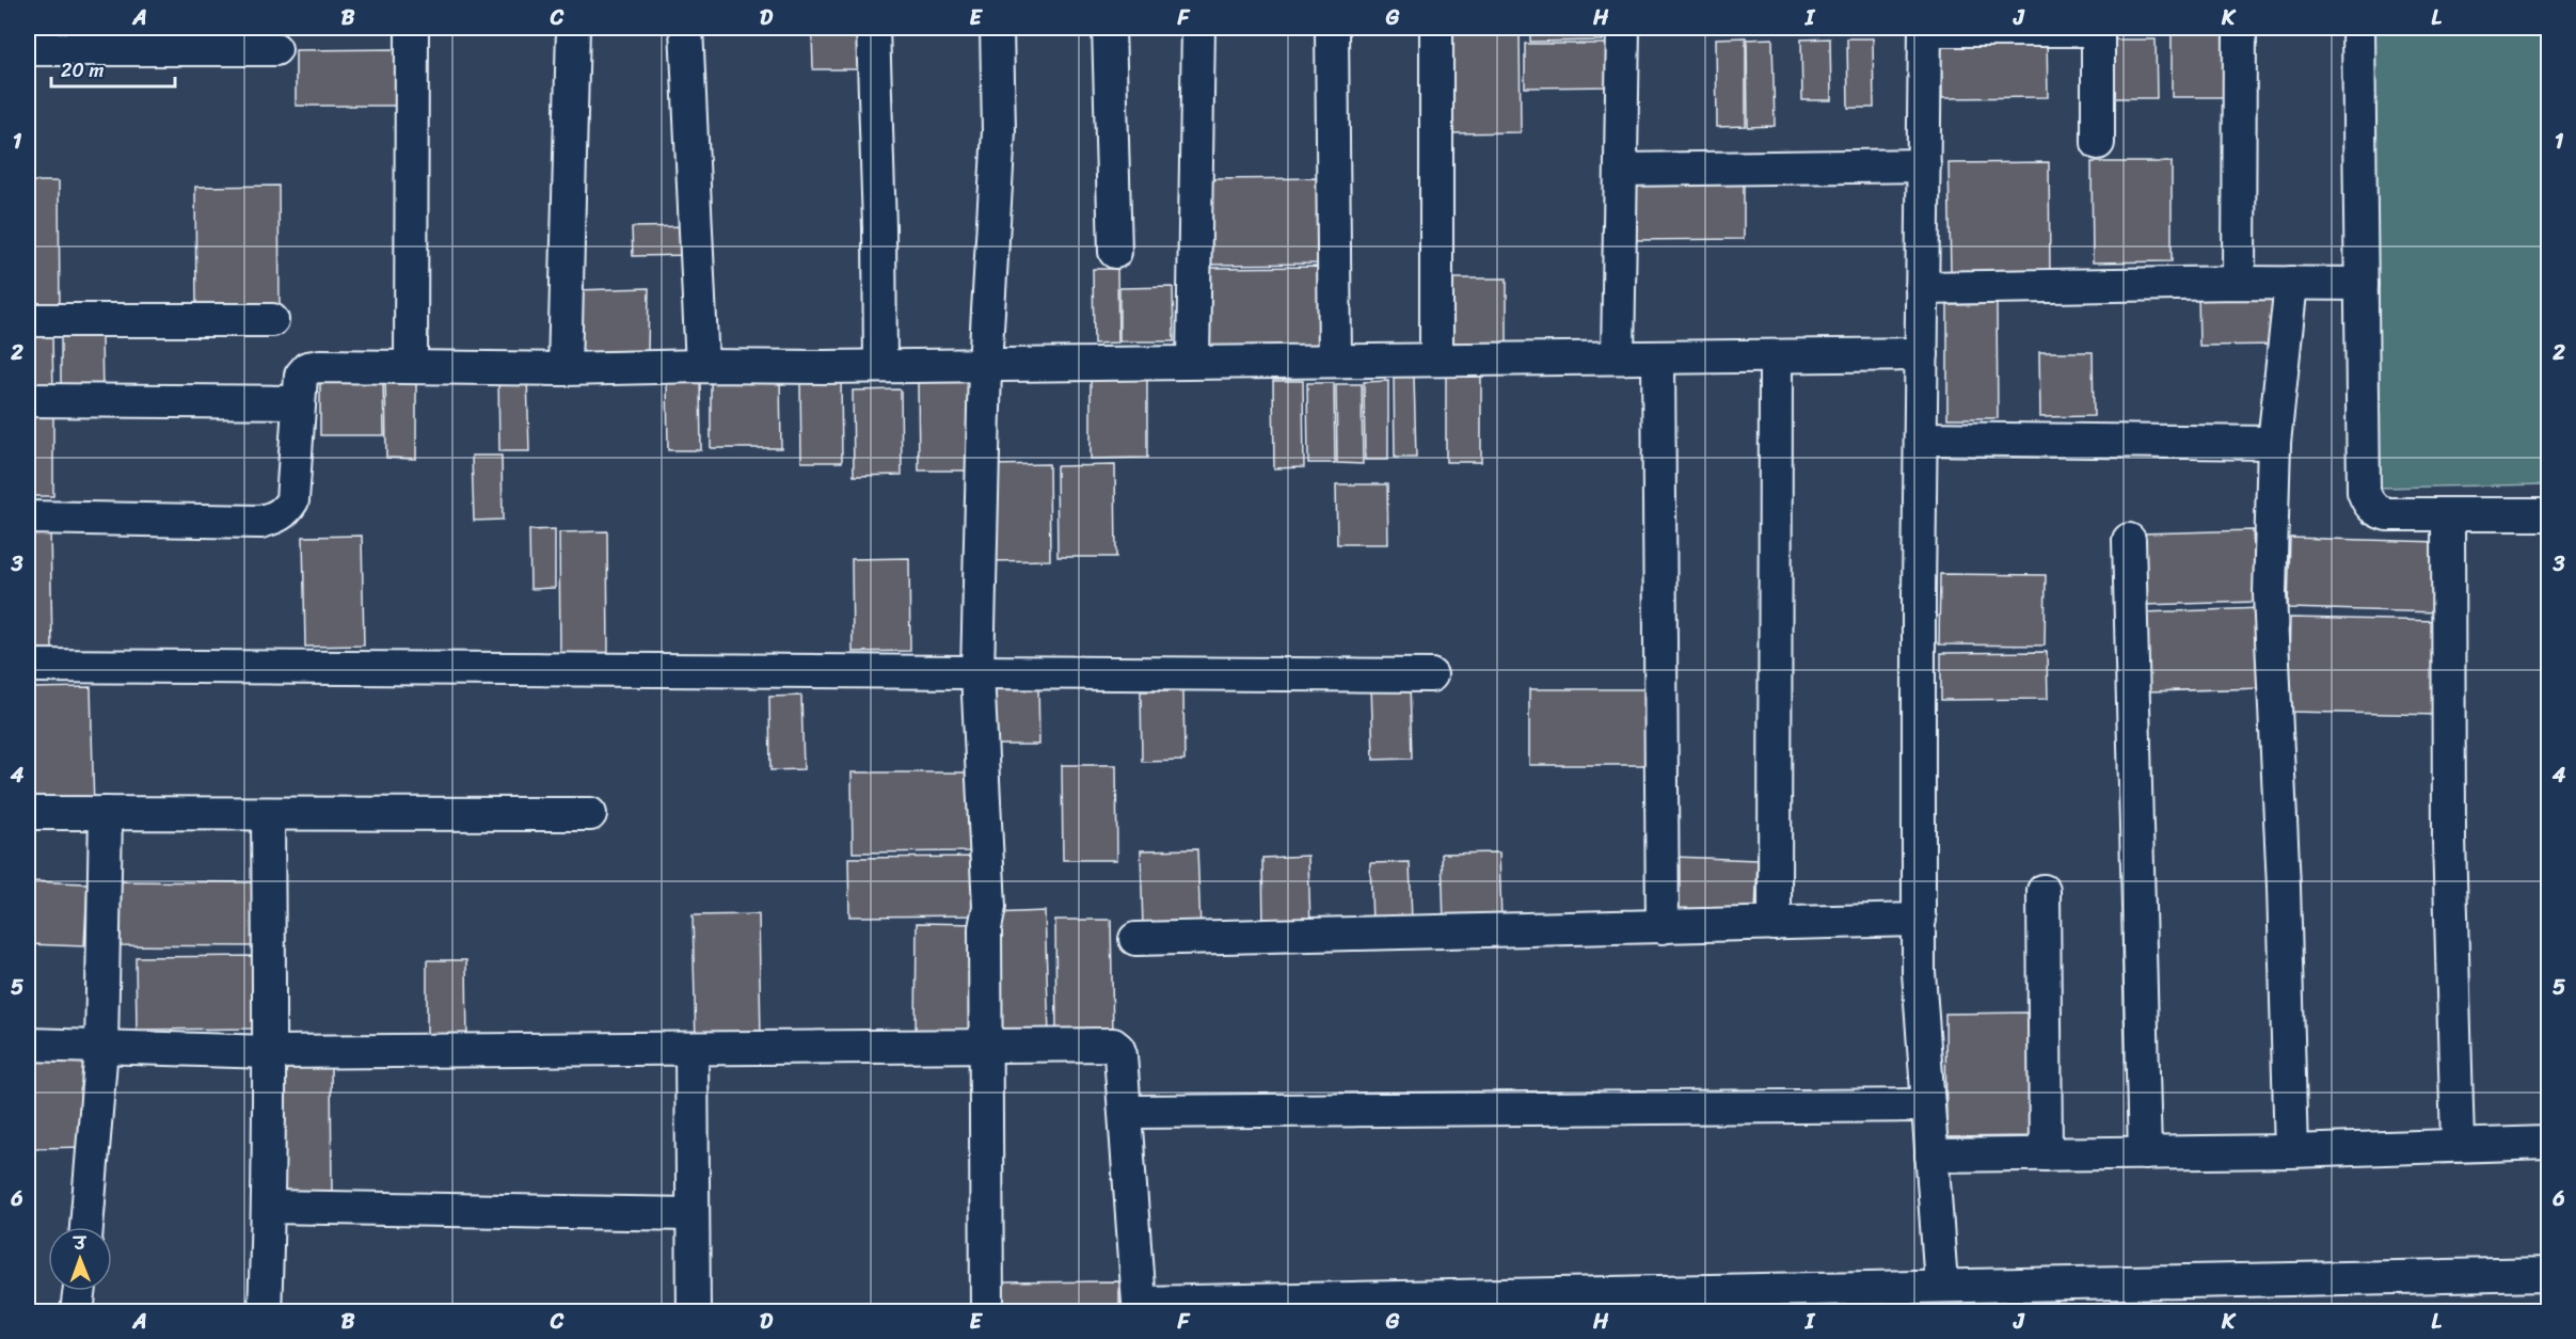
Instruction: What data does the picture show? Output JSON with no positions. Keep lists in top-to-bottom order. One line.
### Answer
{"scale_bar":"20 m","north":"top","grid":{"columns":["A","B","C","D","E","F","G","H","I","J","K","L"],"rows":["1","2","3","4","5","6"]}}
